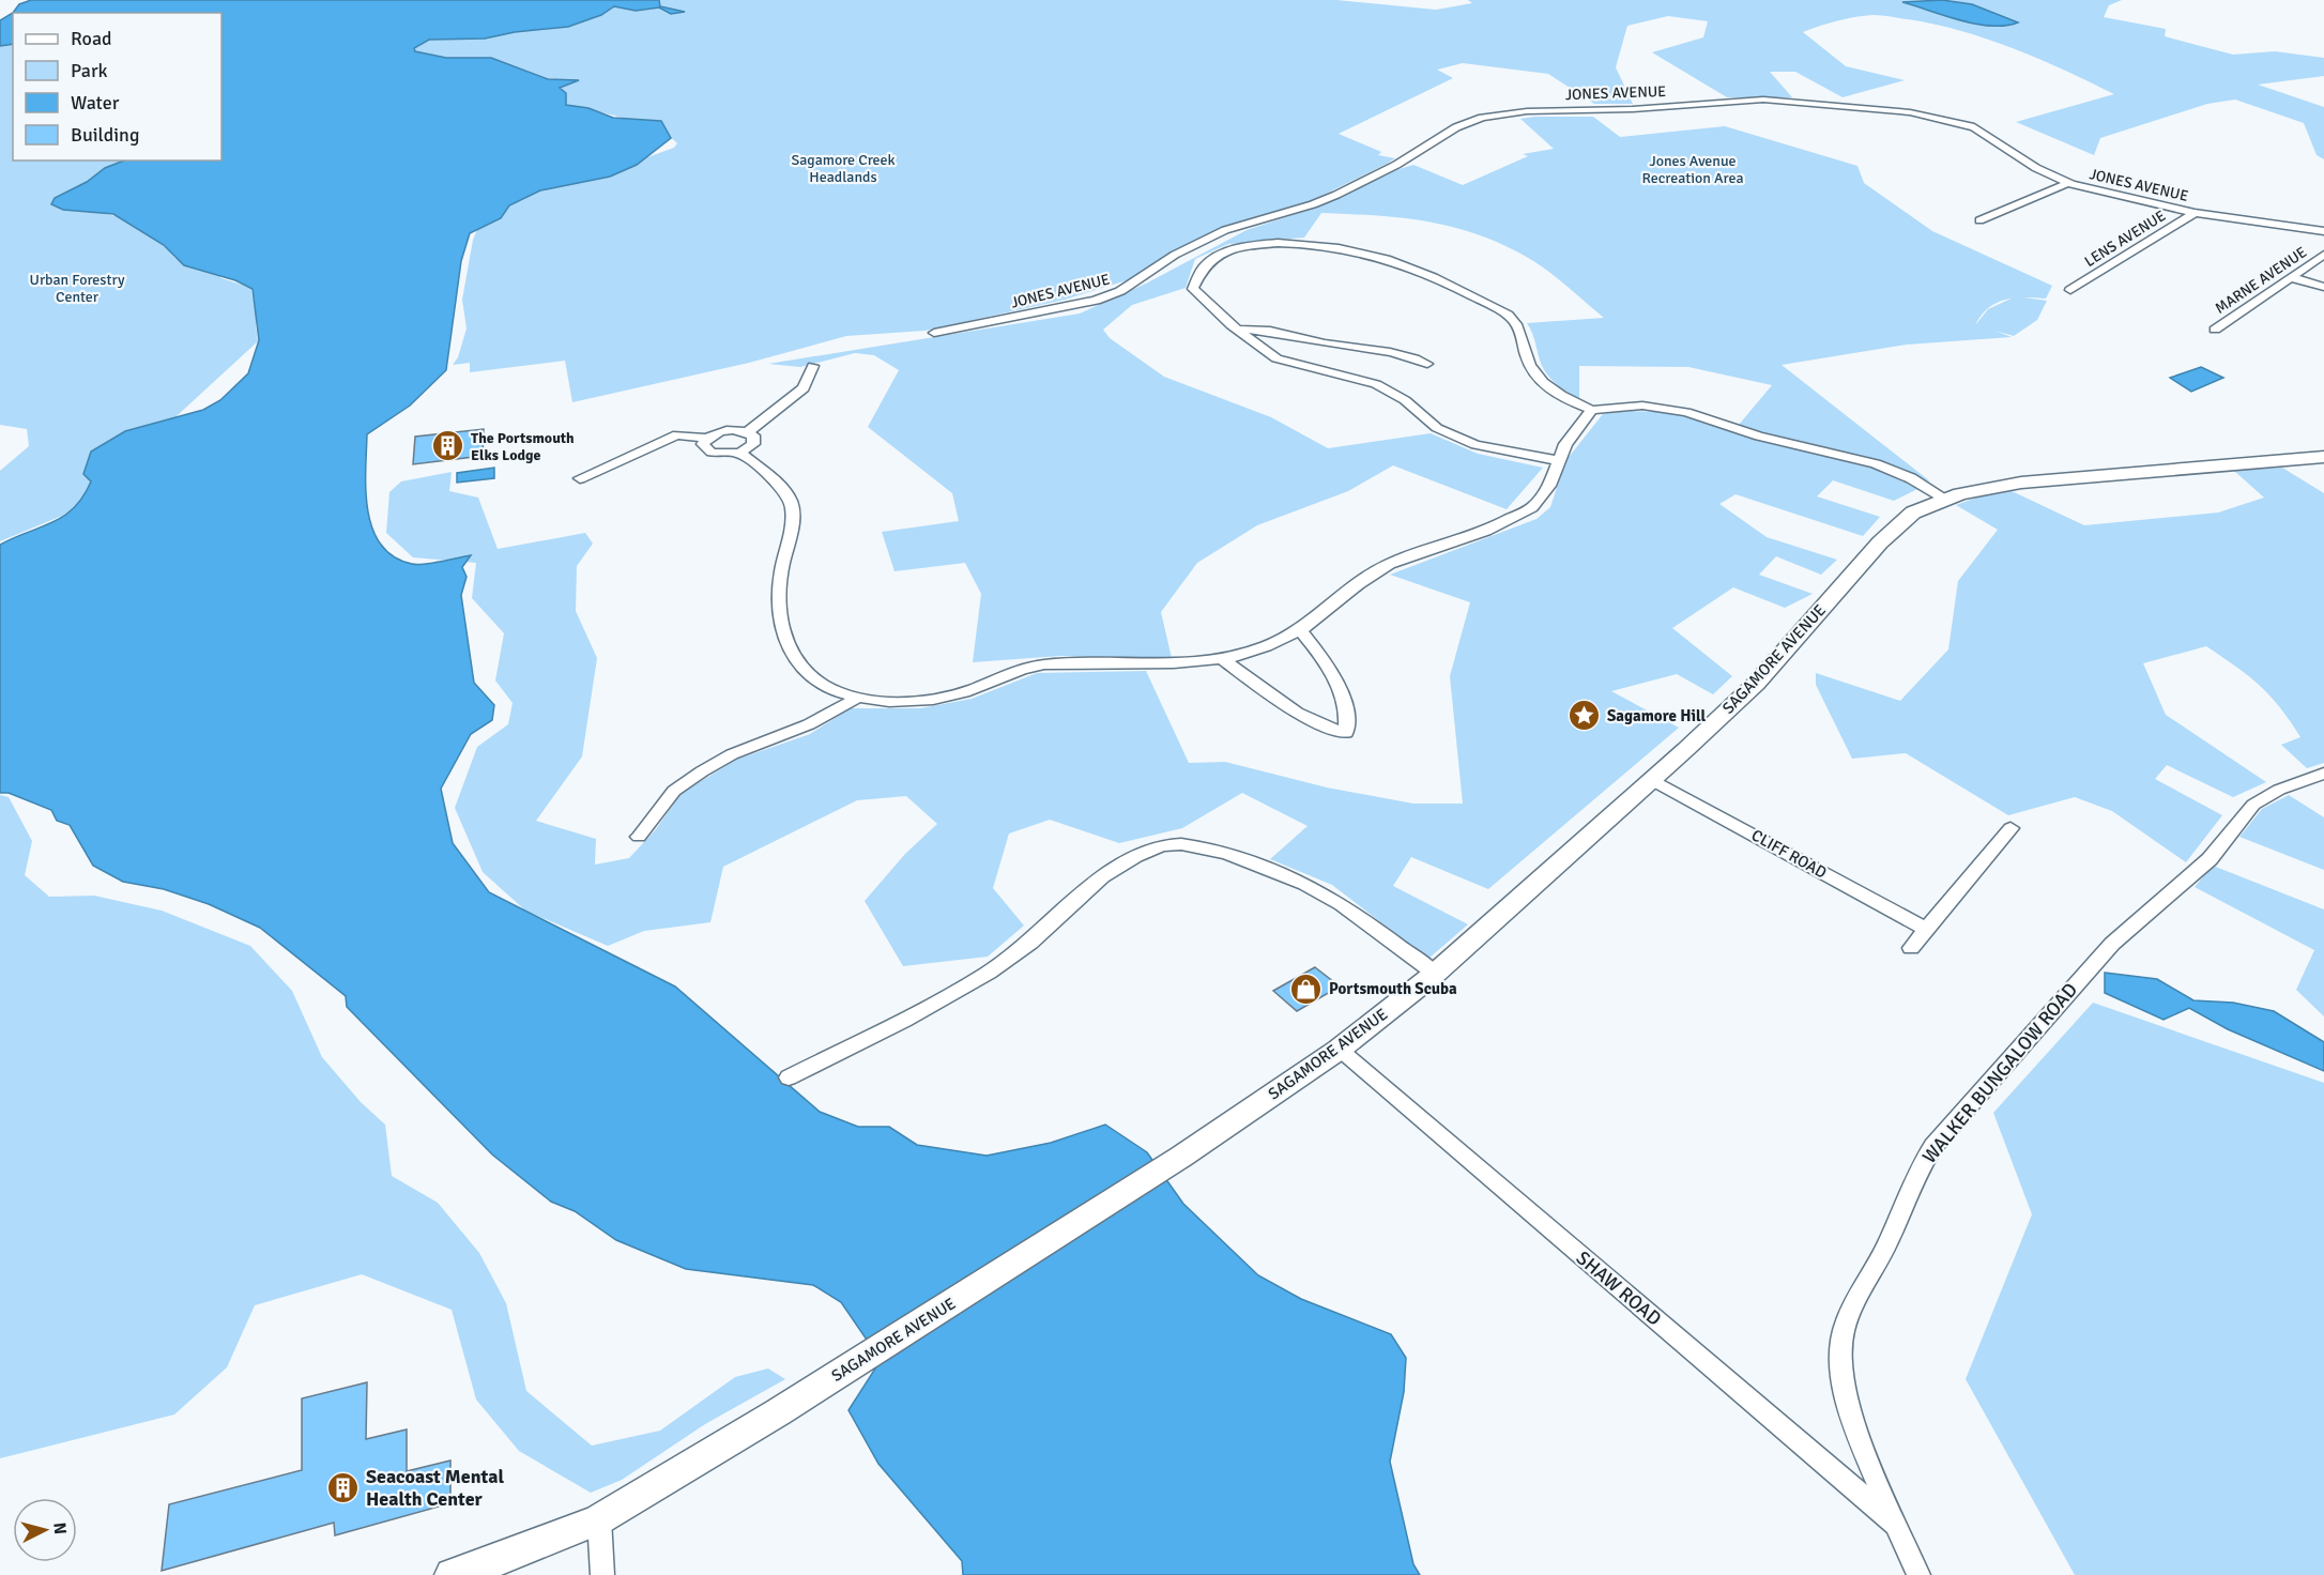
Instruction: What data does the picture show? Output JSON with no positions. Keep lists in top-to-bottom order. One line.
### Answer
{"streets":{"main road":["SAGAMORE AVENUE"],"street":["JONES AVENUE","LENS AVENUE","MARNE AVENUE","CLIFF ROAD","WALKER BUNGALOW ROAD","SHAW ROAD"]},"crossings":[["JONES AVENUE","LENS AVENUE"],["SAGAMORE AVENUE","CLIFF ROAD"],["SAGAMORE AVENUE","SHAW ROAD"],["WALKER BUNGALOW ROAD","SHAW ROAD"]],"parks":["Sagamore Creek Headlands","Jones Avenue Recreation Area","Urban Forestry Center"],"places":{"building":["The Portsmouth Elks Lodge","Seacoast Mental Health Center"],"place":["Sagamore Hill"],"shop":["Portsmouth Scuba"]},"legend":["Road","Park","Water","Building"],"north":"right"}
